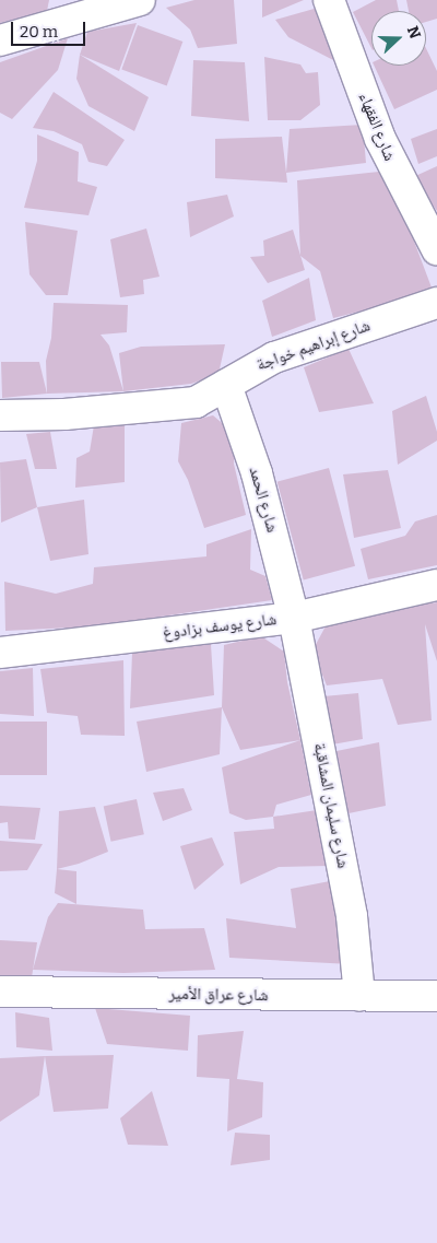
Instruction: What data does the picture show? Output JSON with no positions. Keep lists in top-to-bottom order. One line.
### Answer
{"streets":{"main road":["شارع الفقهاء","شارع إبراهيم خواجة","شارع الحمد","شارع يوسف بزادوغ","شارع سليمان المشاقبة","شارع عراق الأمير"]},"crossings":[["شارع إبراهيم خواجة","شارع الحمد"],["شارع الحمد","شارع يوسف بزادوغ"],["شارع الحمد","شارع سليمان المشاقبة"],["شارع يوسف بزادوغ","شارع سليمان المشاقبة"],["شارع سليمان المشاقبة","شارع عراق الأمير"]],"scale_bar":"20 m","north":"right"}
